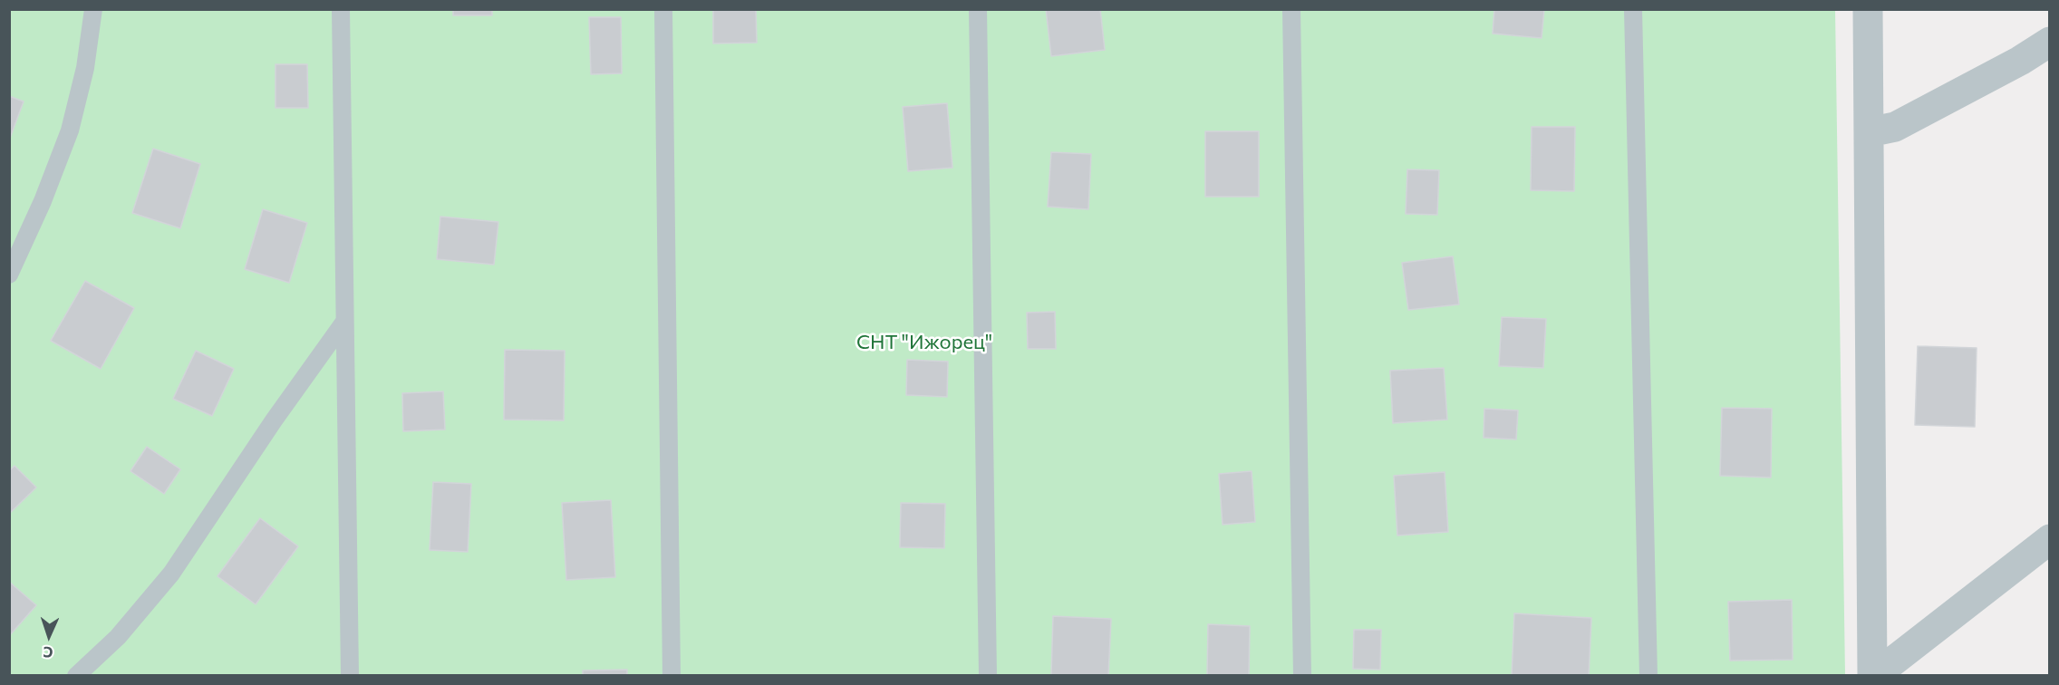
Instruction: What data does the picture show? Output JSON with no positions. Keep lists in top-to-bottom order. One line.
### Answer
{"parks":["СНТ \"Ижорец\""],"north":"bottom"}
